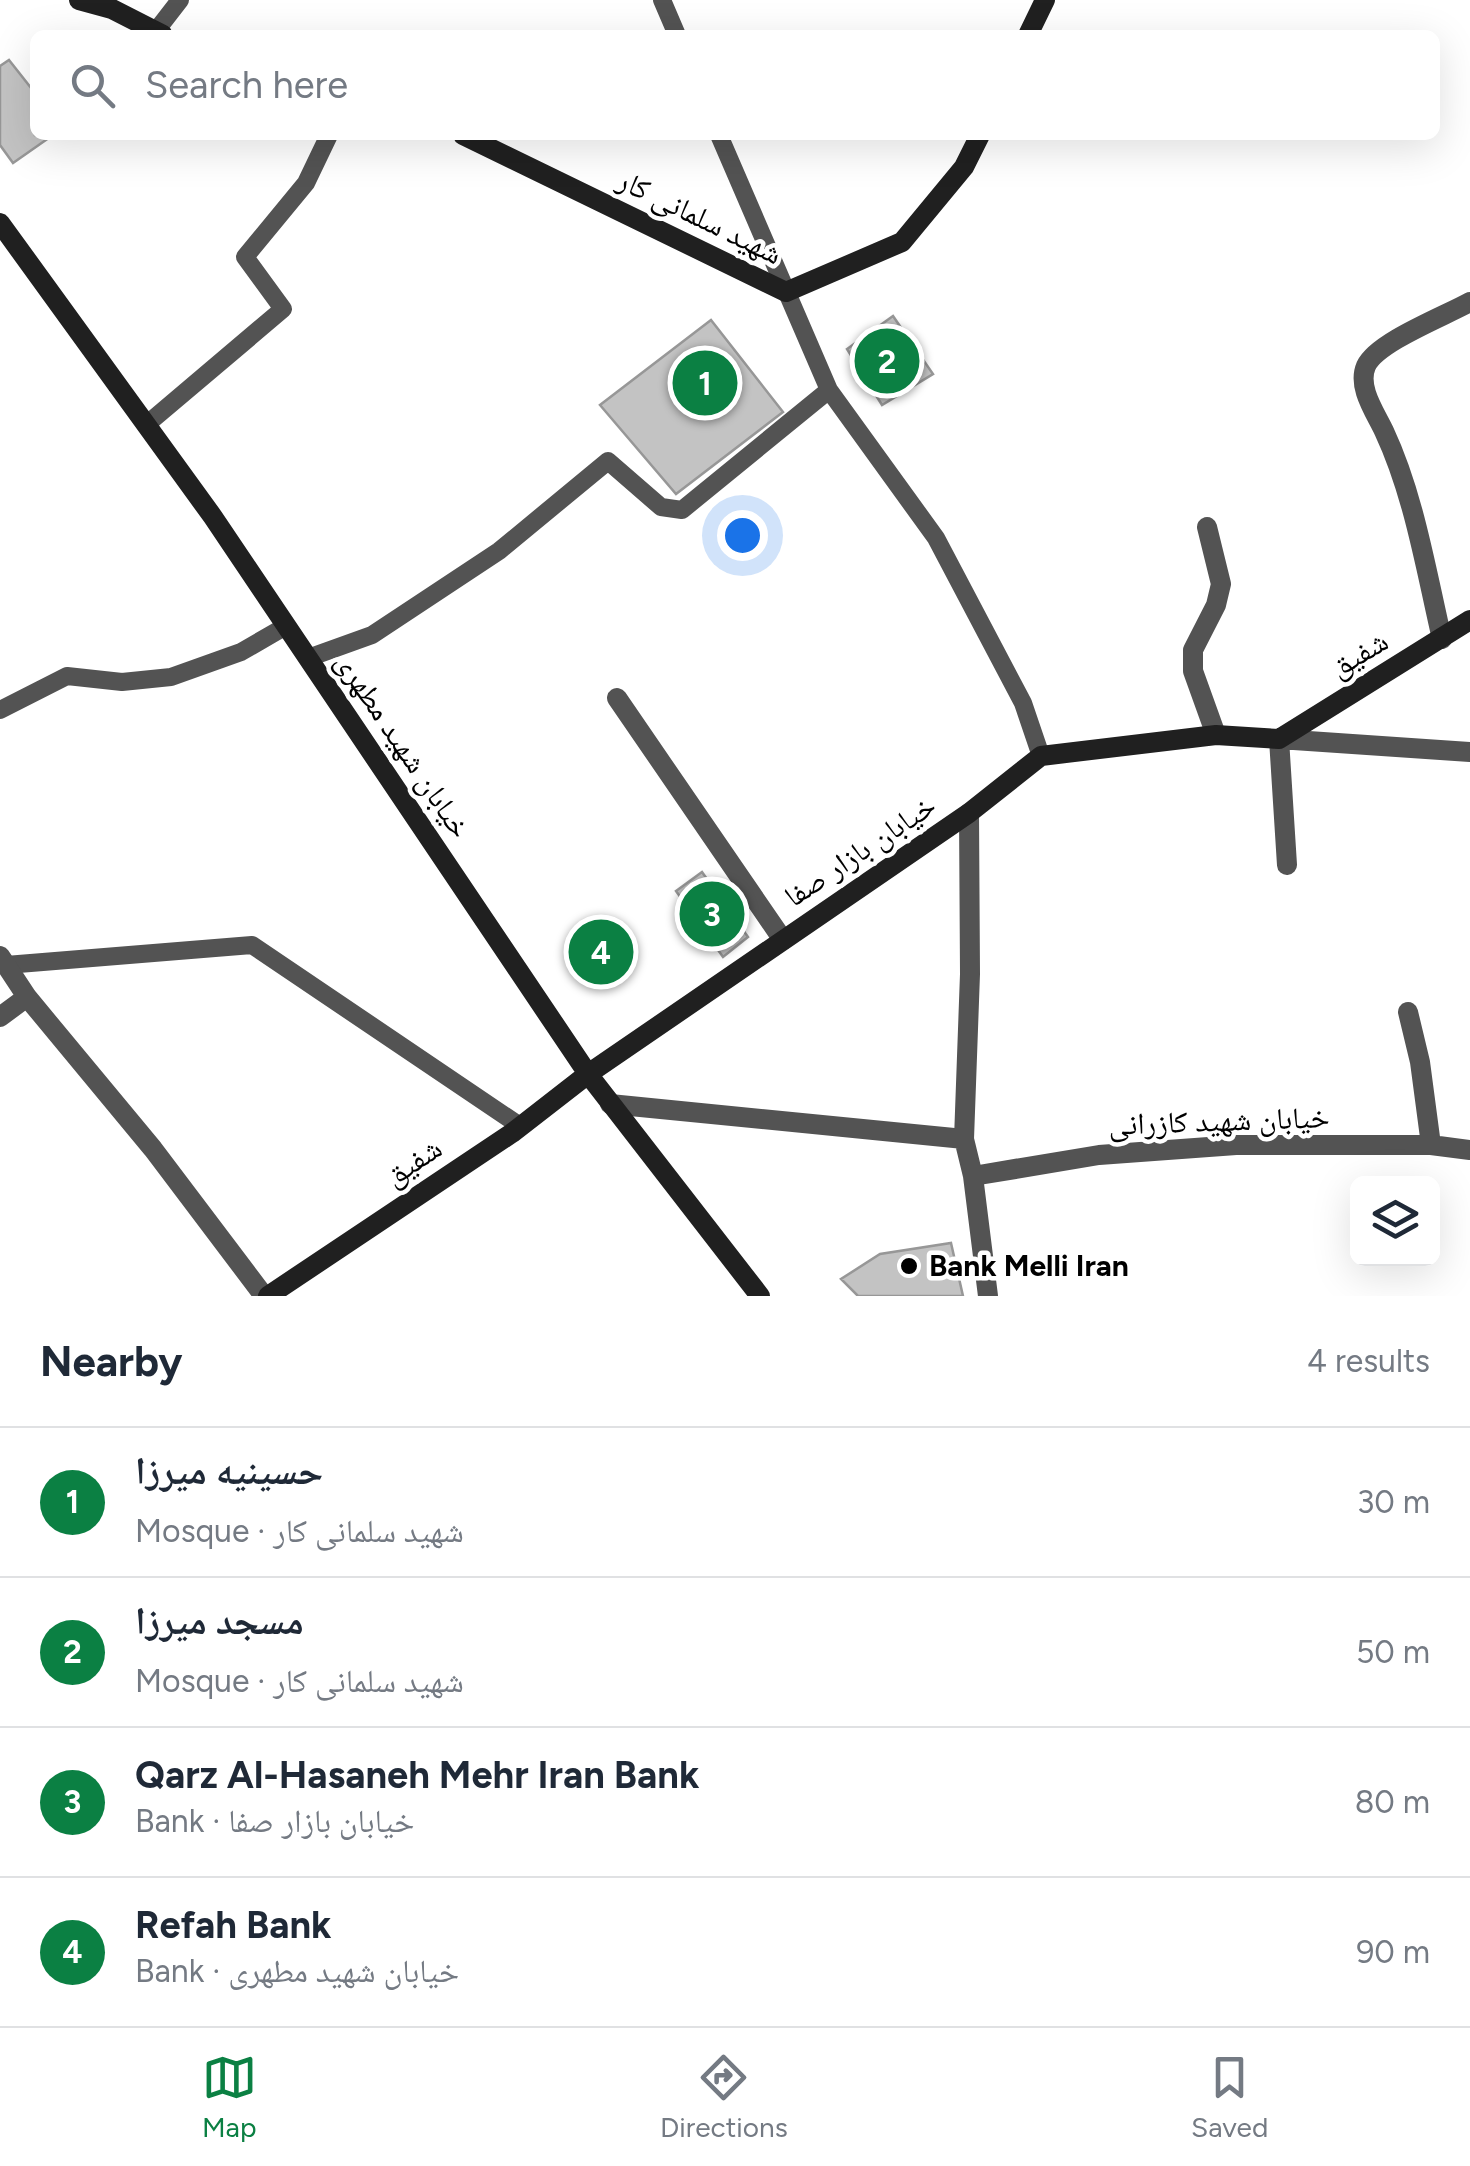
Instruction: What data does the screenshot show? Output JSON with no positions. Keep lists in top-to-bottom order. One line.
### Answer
{"streets":{"street":["شهید سلمانی کار","شفیق","خیابان شهید مطهری","خیابان بازار صفا","خیابان شهید کازرانی"]},"crossings":[["شفیق","خیابان شهید مطهری"],["شفیق","خیابان بازار صفا"],["خیابان شهید مطهری","خیابان بازار صفا"]],"places":["Bank Melli Iran"],"page":{"search":"Search here","pins":["2","1","3","4"],"heading":["Nearby","4 results"],"list":[{"mark":"1","name":"حسینیه میرزا","note":"Mosque · شهید سلمانی کار","value":"30 m"},{"mark":"2","name":"مسجد میرزا","note":"Mosque · شهید سلمانی کار","value":"50 m"},{"mark":"3","name":"Qarz Al-Hasaneh Mehr Iran Bank","note":"Bank · خیابان بازار صفا","value":"80 m"},{"mark":"4","name":"Refah Bank","note":"Bank · خیابان شهید مطهری","value":"90 m"}],"nav":["Map","Directions","Saved"]}}
